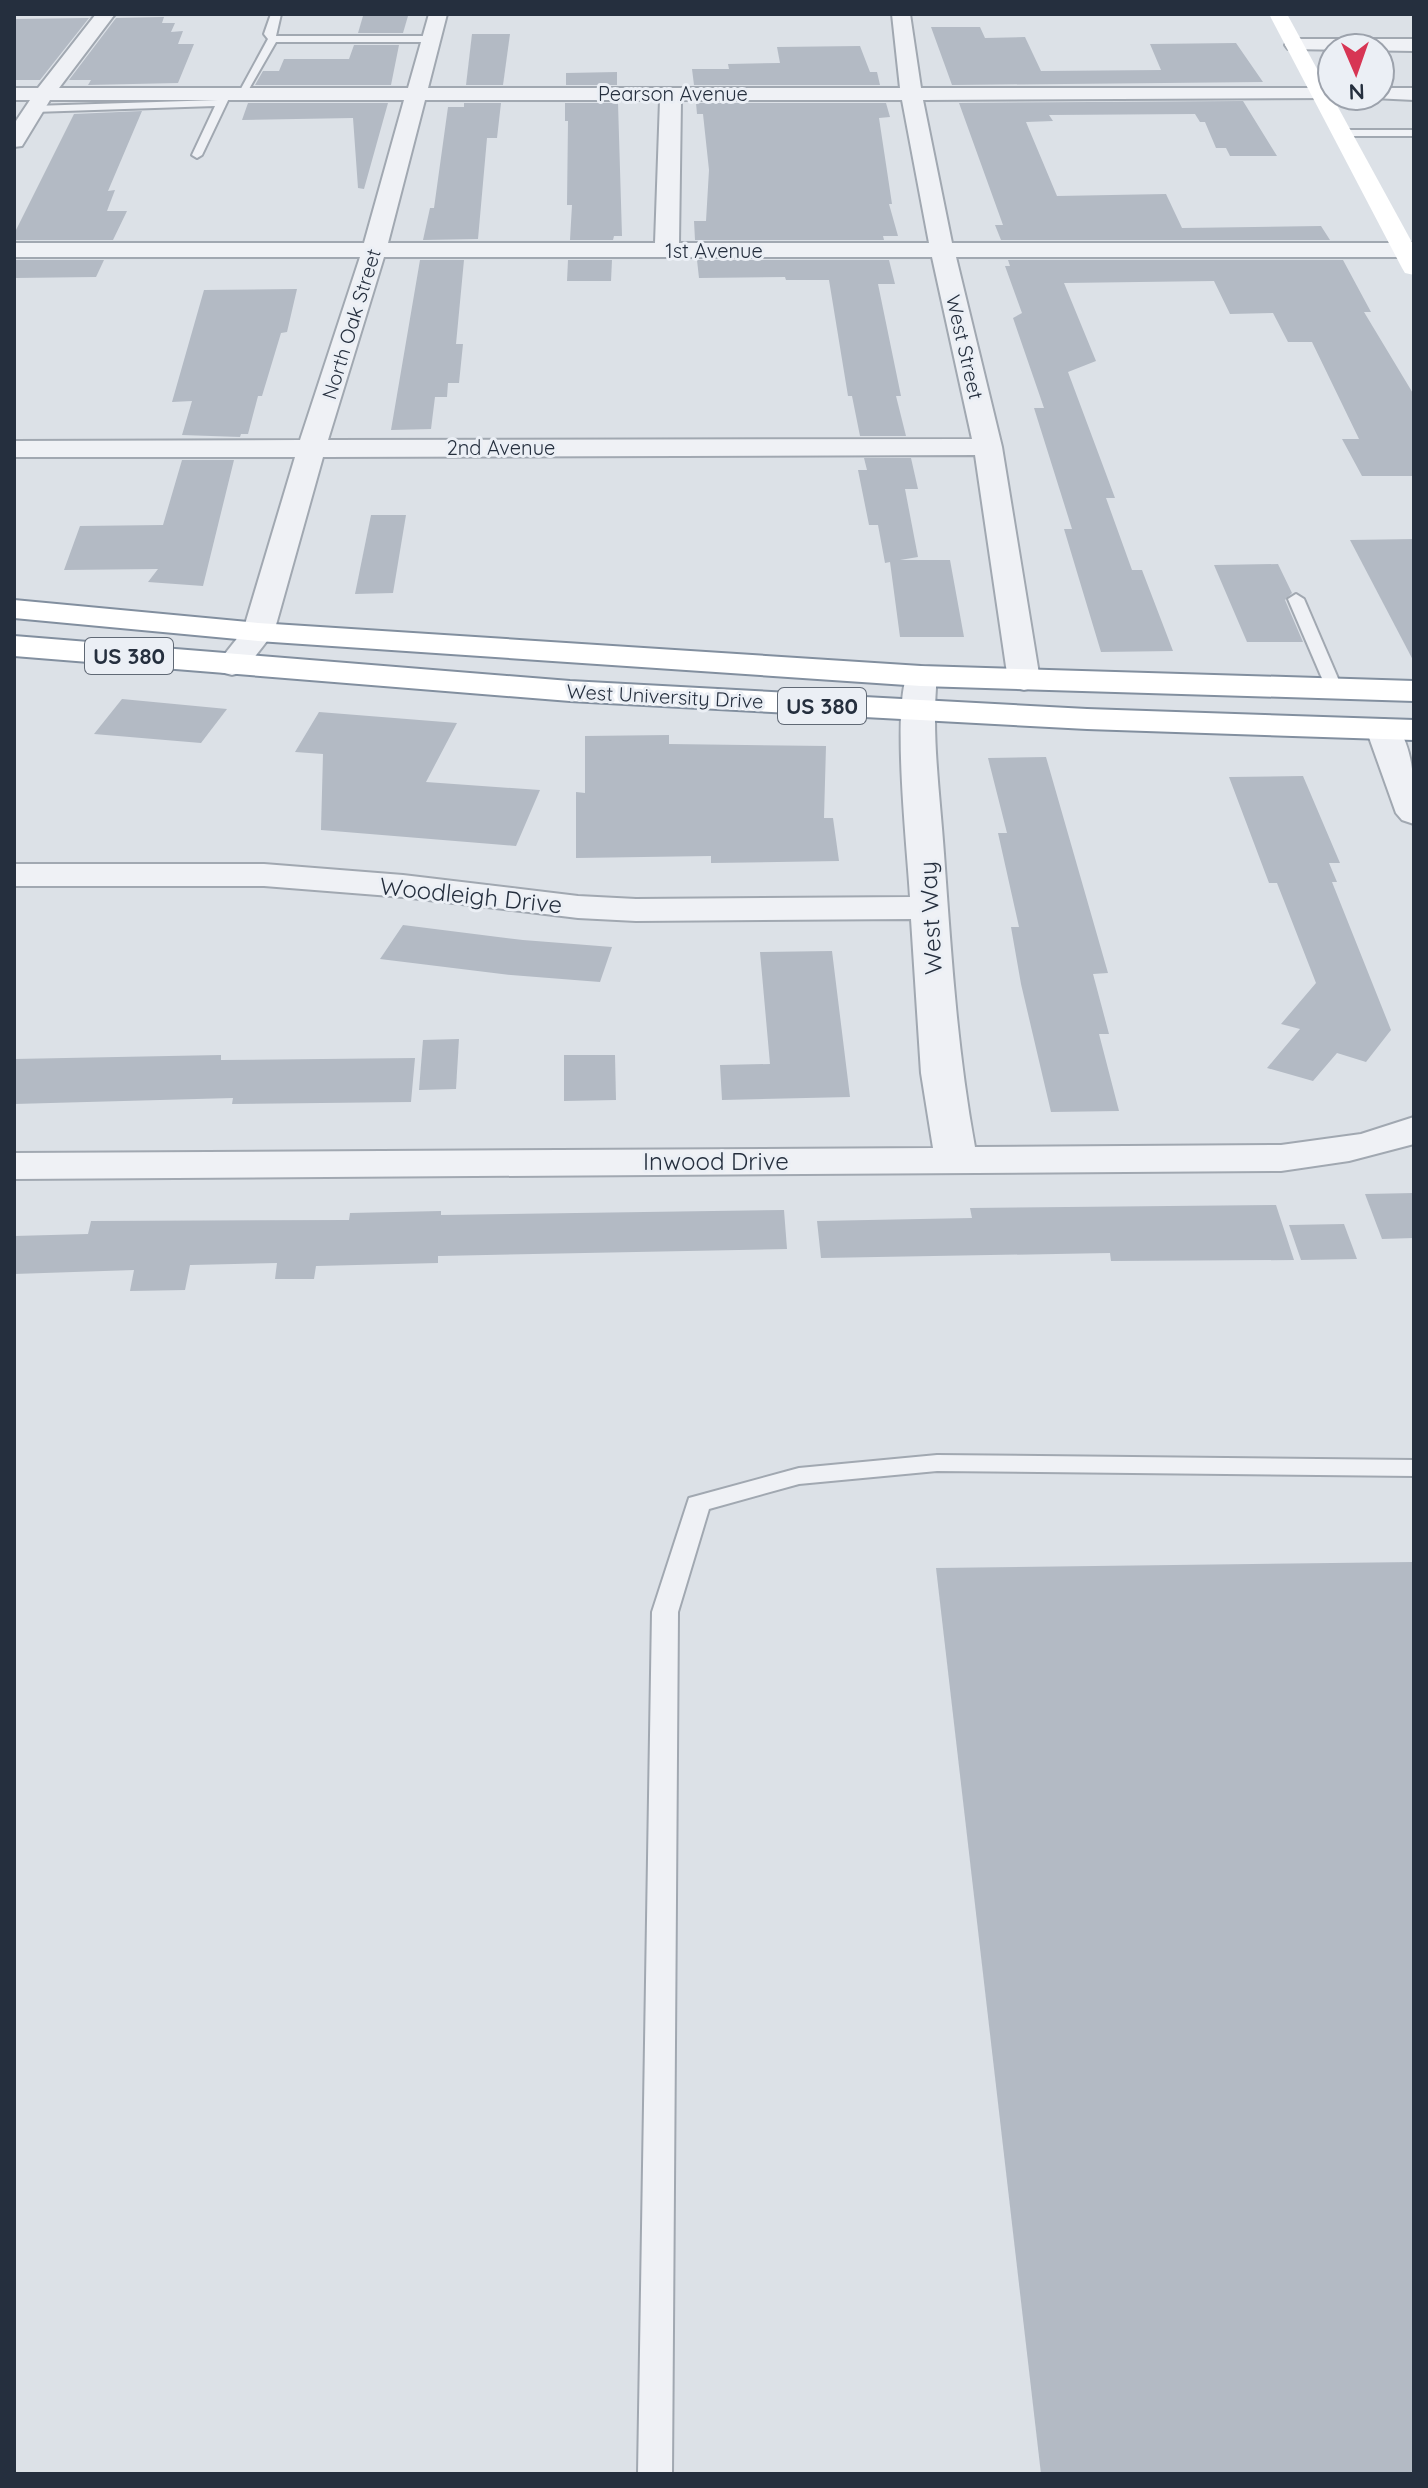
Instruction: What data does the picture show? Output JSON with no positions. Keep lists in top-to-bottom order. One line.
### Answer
{"streets":{"main road":["US 380","West University Drive"],"street":["Pearson Avenue","1st Avenue","North Oak Street","West Street","2nd Avenue","Woodleigh Drive","West Way","Inwood Drive"]},"crossings":[["Pearson Avenue","North Oak Street"],["Pearson Avenue","West Street"],["1st Avenue","North Oak Street"],["1st Avenue","West Street"],["North Oak Street","2nd Avenue"],["North Oak Street","West University Drive"],["West Street","2nd Avenue"],["West Street","West University Drive"],["West University Drive","West Way"],["Woodleigh Drive","West Way"],["West Way","Inwood Drive"]],"north":"bottom"}
